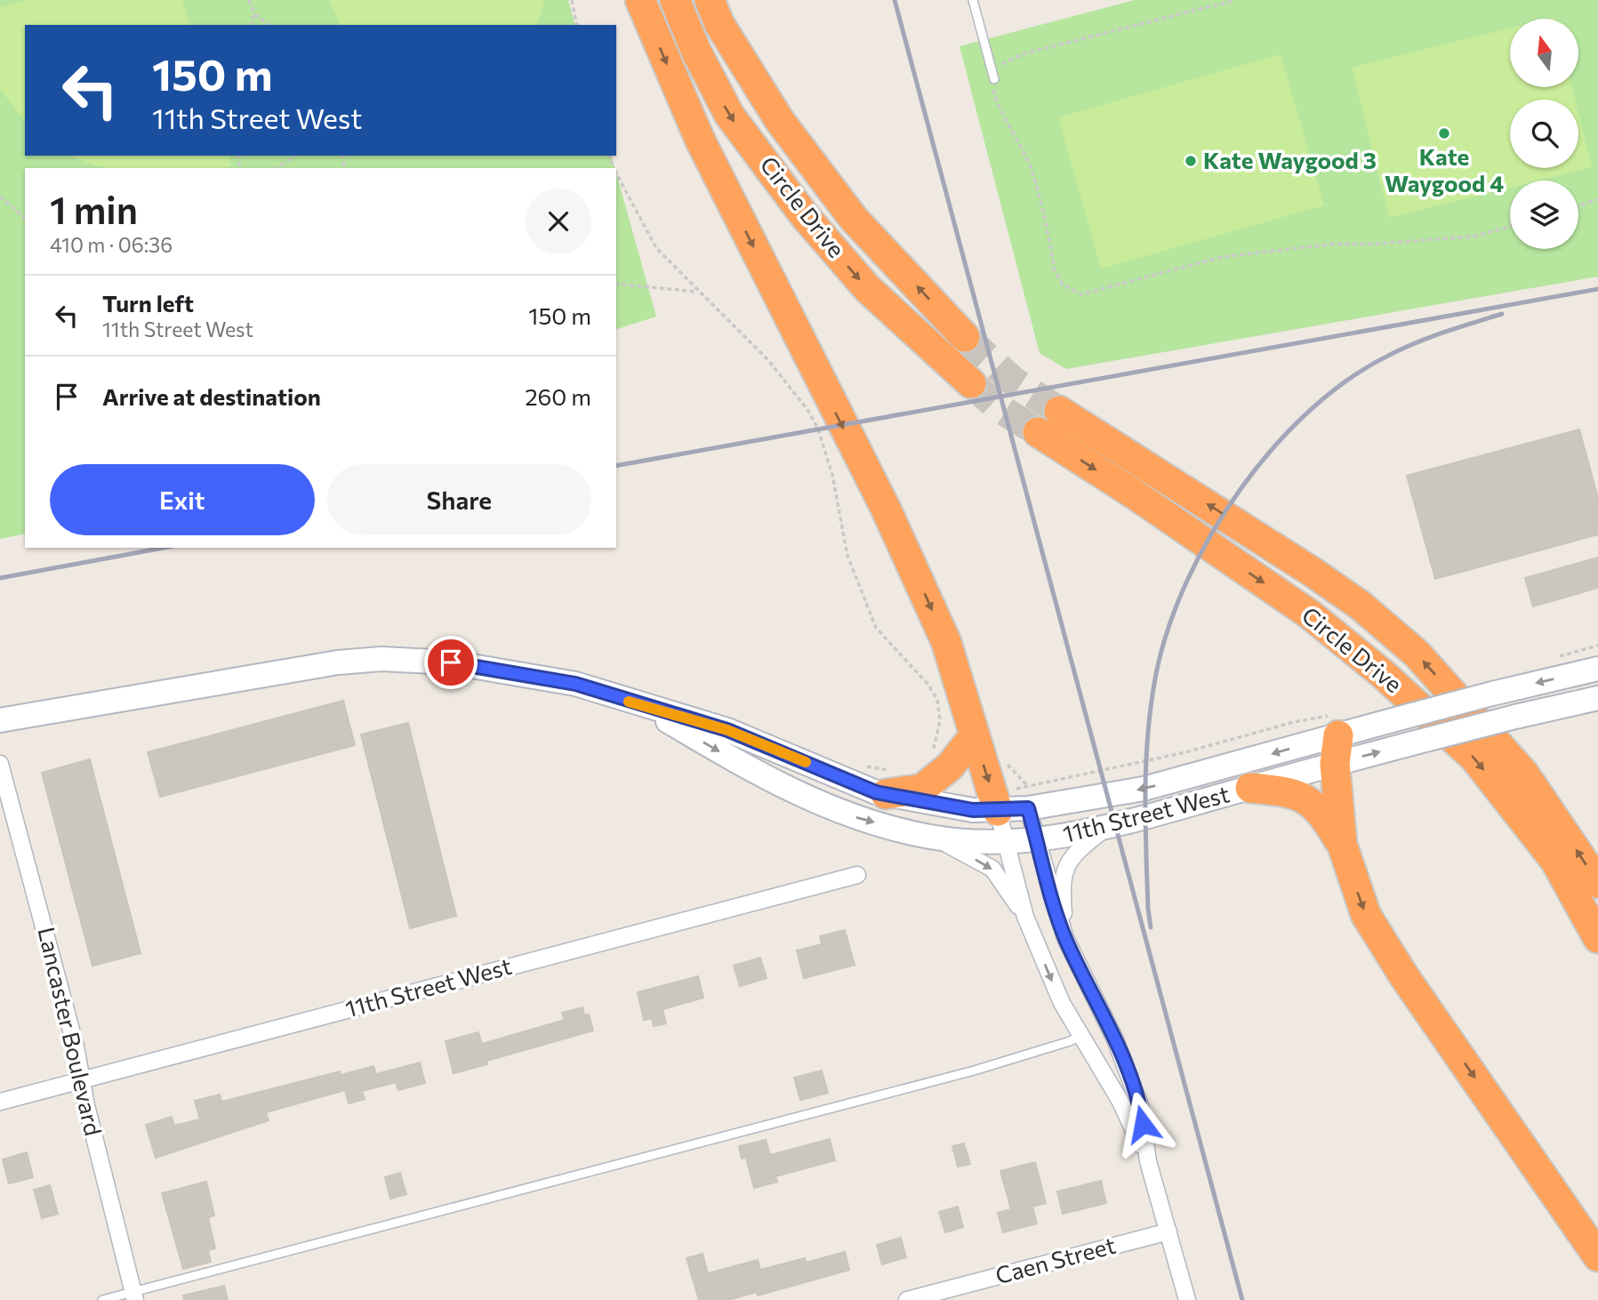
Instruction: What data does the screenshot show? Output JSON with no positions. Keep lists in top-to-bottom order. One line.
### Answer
{"streets":{"highway":["Circle Drive"],"main road":["11th Street West"],"street":["Lancaster Boulevard","Caen Street"]},"crossings":[["11th Street West","Lancaster Boulevard"]],"places":["Kate Waygood 4","Kate Waygood 3"],"north":"top","page":{"turn":["150 m","11th Street West"],"heading":["1 min","410 m · 06:36"],"list":[{"name":"Turn left","note":"11th Street West","value":"150 m"},{"name":"Arrive at destination","value":"260 m"}],"buttons":["Exit","Share"]}}
